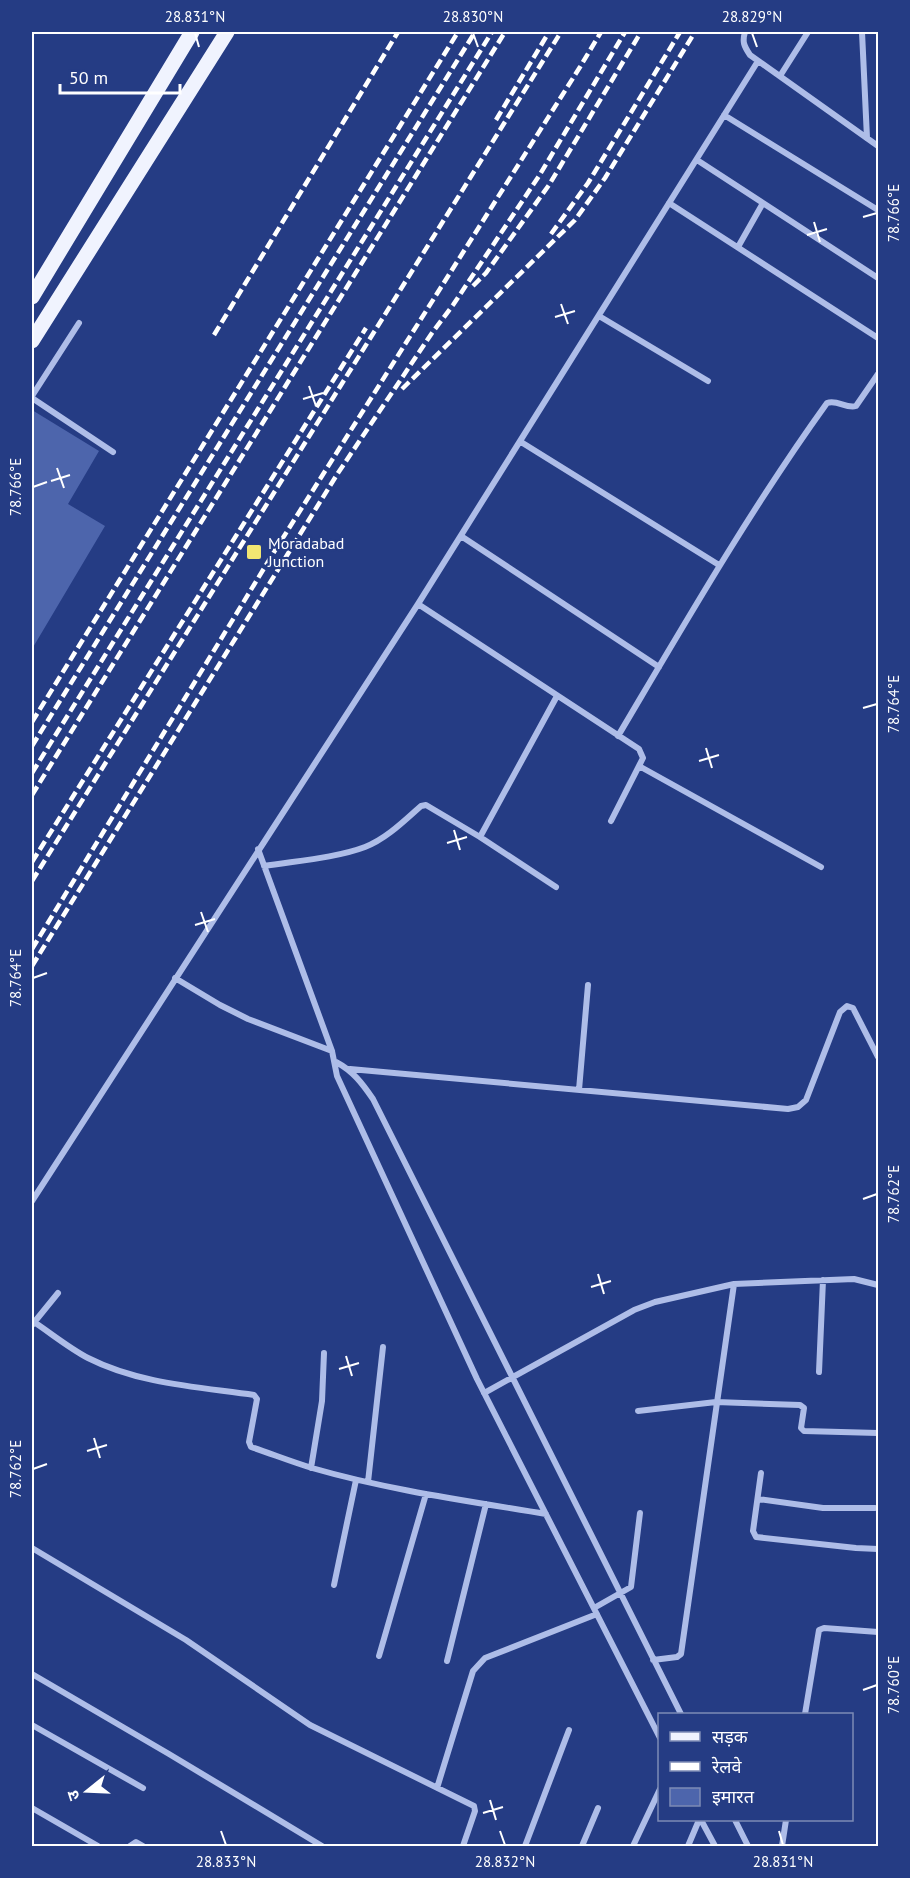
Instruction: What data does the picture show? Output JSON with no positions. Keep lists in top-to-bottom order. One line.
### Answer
{"places":{"transit":["Moradabad Junction"]},"legend":["सड़क","रेलवे","इमारत"],"scale_bar":"50 m","north":"left","coordinates":["28.831°N","28.830°N","28.829°N","78.766°E","78.764°E","78.762°E","78.760°E","28.833°N","28.832°N"]}
